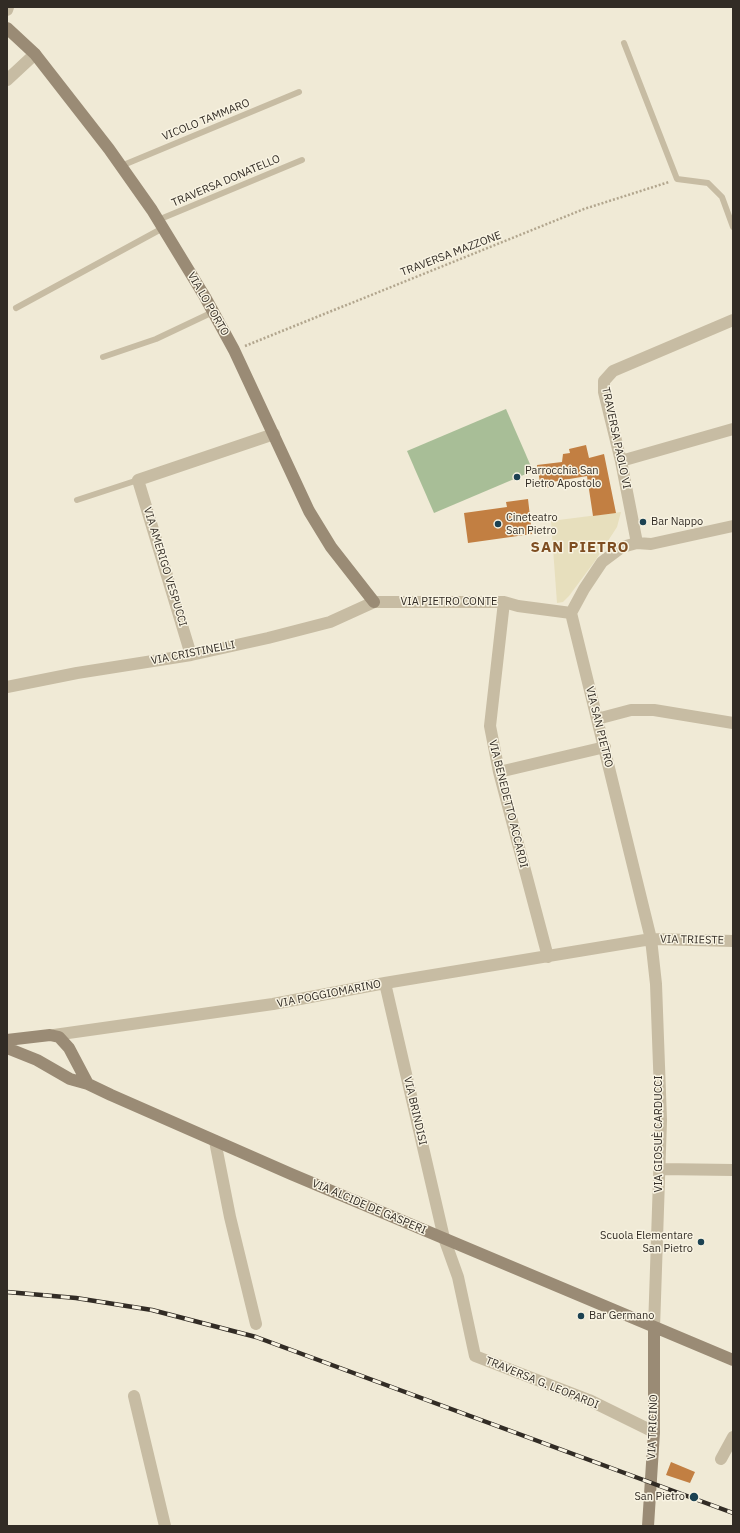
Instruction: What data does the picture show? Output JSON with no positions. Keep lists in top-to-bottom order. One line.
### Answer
{"streets":{"main road":["VIA LO PORTO","VIA POGGIOMARINO","VIA ALCIDE DE GASPERI","VIA TRICINO"],"street":["TRAVERSA PAOLO VI","VIA AMERIGO VESPUCCI","VIA PIETRO CONTE","VIA CRISTINELLI","VIA SAN PIETRO","VIA BENEDETTO ACCARDI","VIA TRIESTE","VIA BRINDISI","VIA GIOSUÈ CARDUCCI","TRAVERSA G. LEOPARDI"],"lane":["VICOLO TAMMARO","TRAVERSA DONATELLO"],"path":["TRAVERSA MAZZONE"]},"crossings":[["VICOLO TAMMARO","VIA LO PORTO"],["TRAVERSA DONATELLO","VIA LO PORTO"],["TRAVERSA MAZZONE","VIA LO PORTO"],["VIA LO PORTO","VIA PIETRO CONTE"],["VIA LO PORTO","VIA CRISTINELLI"],["VIA AMERIGO VESPUCCI","VIA CRISTINELLI"],["VIA PIETRO CONTE","VIA CRISTINELLI"],["VIA PIETRO CONTE","VIA SAN PIETRO"],["VIA PIETRO CONTE","VIA BENEDETTO ACCARDI"],["VIA SAN PIETRO","VIA TRIESTE"],["VIA SAN PIETRO","VIA POGGIOMARINO"],["VIA SAN PIETRO","VIA GIOSUÈ CARDUCCI"],["VIA BENEDETTO ACCARDI","VIA POGGIOMARINO"],["VIA TRIESTE","VIA POGGIOMARINO"],["VIA TRIESTE","VIA GIOSUÈ CARDUCCI"],["VIA POGGIOMARINO","VIA BRINDISI"],["VIA POGGIOMARINO","VIA GIOSUÈ CARDUCCI"],["VIA POGGIOMARINO","VIA ALCIDE DE GASPERI"],["VIA BRINDISI","VIA ALCIDE DE GASPERI"],["VIA BRINDISI","TRAVERSA G. LEOPARDI"],["VIA GIOSUÈ CARDUCCI","VIA ALCIDE DE GASPERI"],["VIA GIOSUÈ CARDUCCI","VIA TRICINO"],["VIA ALCIDE DE GASPERI","TRAVERSA G. LEOPARDI"],["VIA ALCIDE DE GASPERI","VIA TRICINO"],["TRAVERSA G. LEOPARDI","VIA TRICINO"]],"districts":["SAN PIETRO"],"places":["Parrocchia San Pietro Apostolo","Bar Nappo","Cineteatro San Pietro","Scuola Elementare San Pietro","Bar Germano","San Pietro"]}
